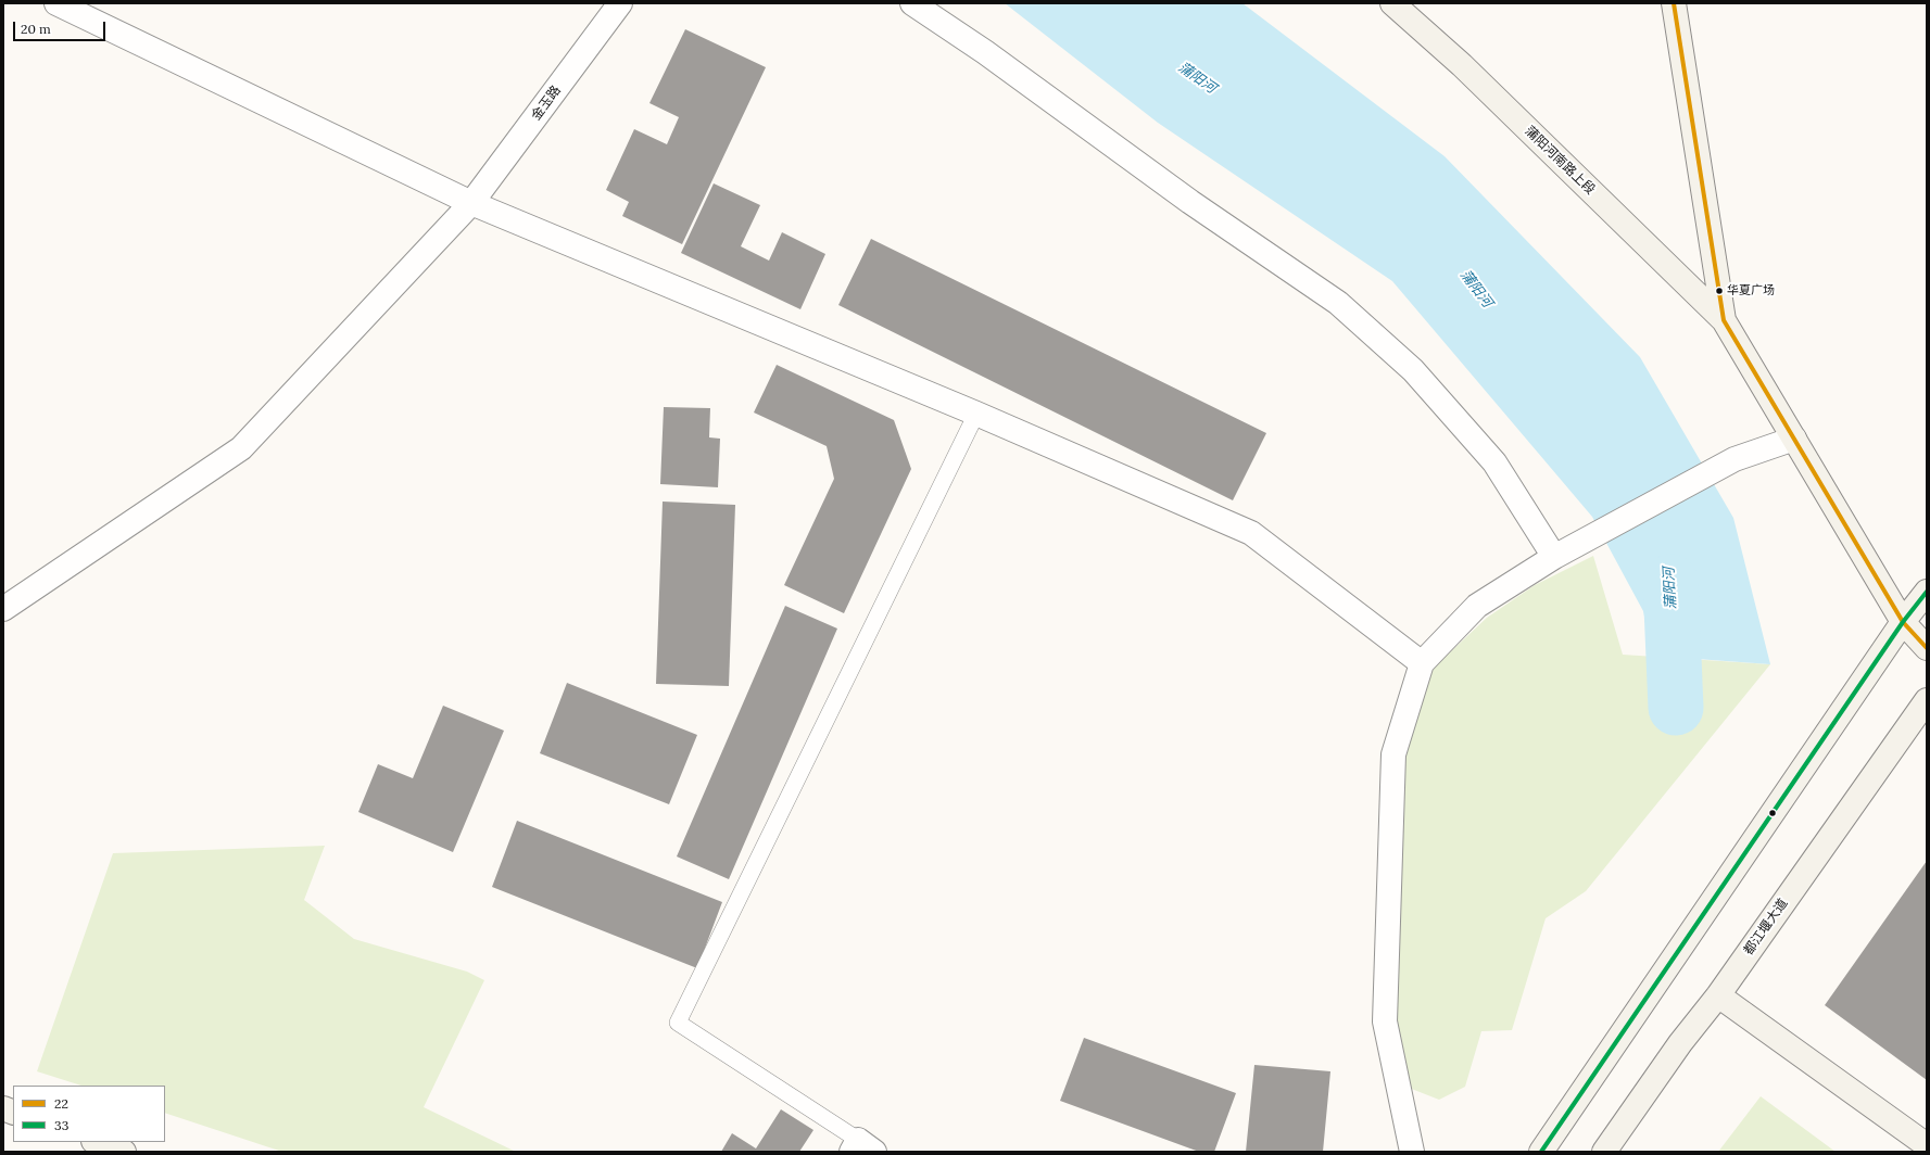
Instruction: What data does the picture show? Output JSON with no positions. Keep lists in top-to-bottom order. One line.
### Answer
{"streets":{"main road":["蒲阳河南路上段","都江堰大道"],"street":["金玉路"]},"water":["蒲阳河"],"places":["华夏广场"],"lines":["transit line 22","transit line 33"],"legend":["22","33"],"scale_bar":"20 m"}
